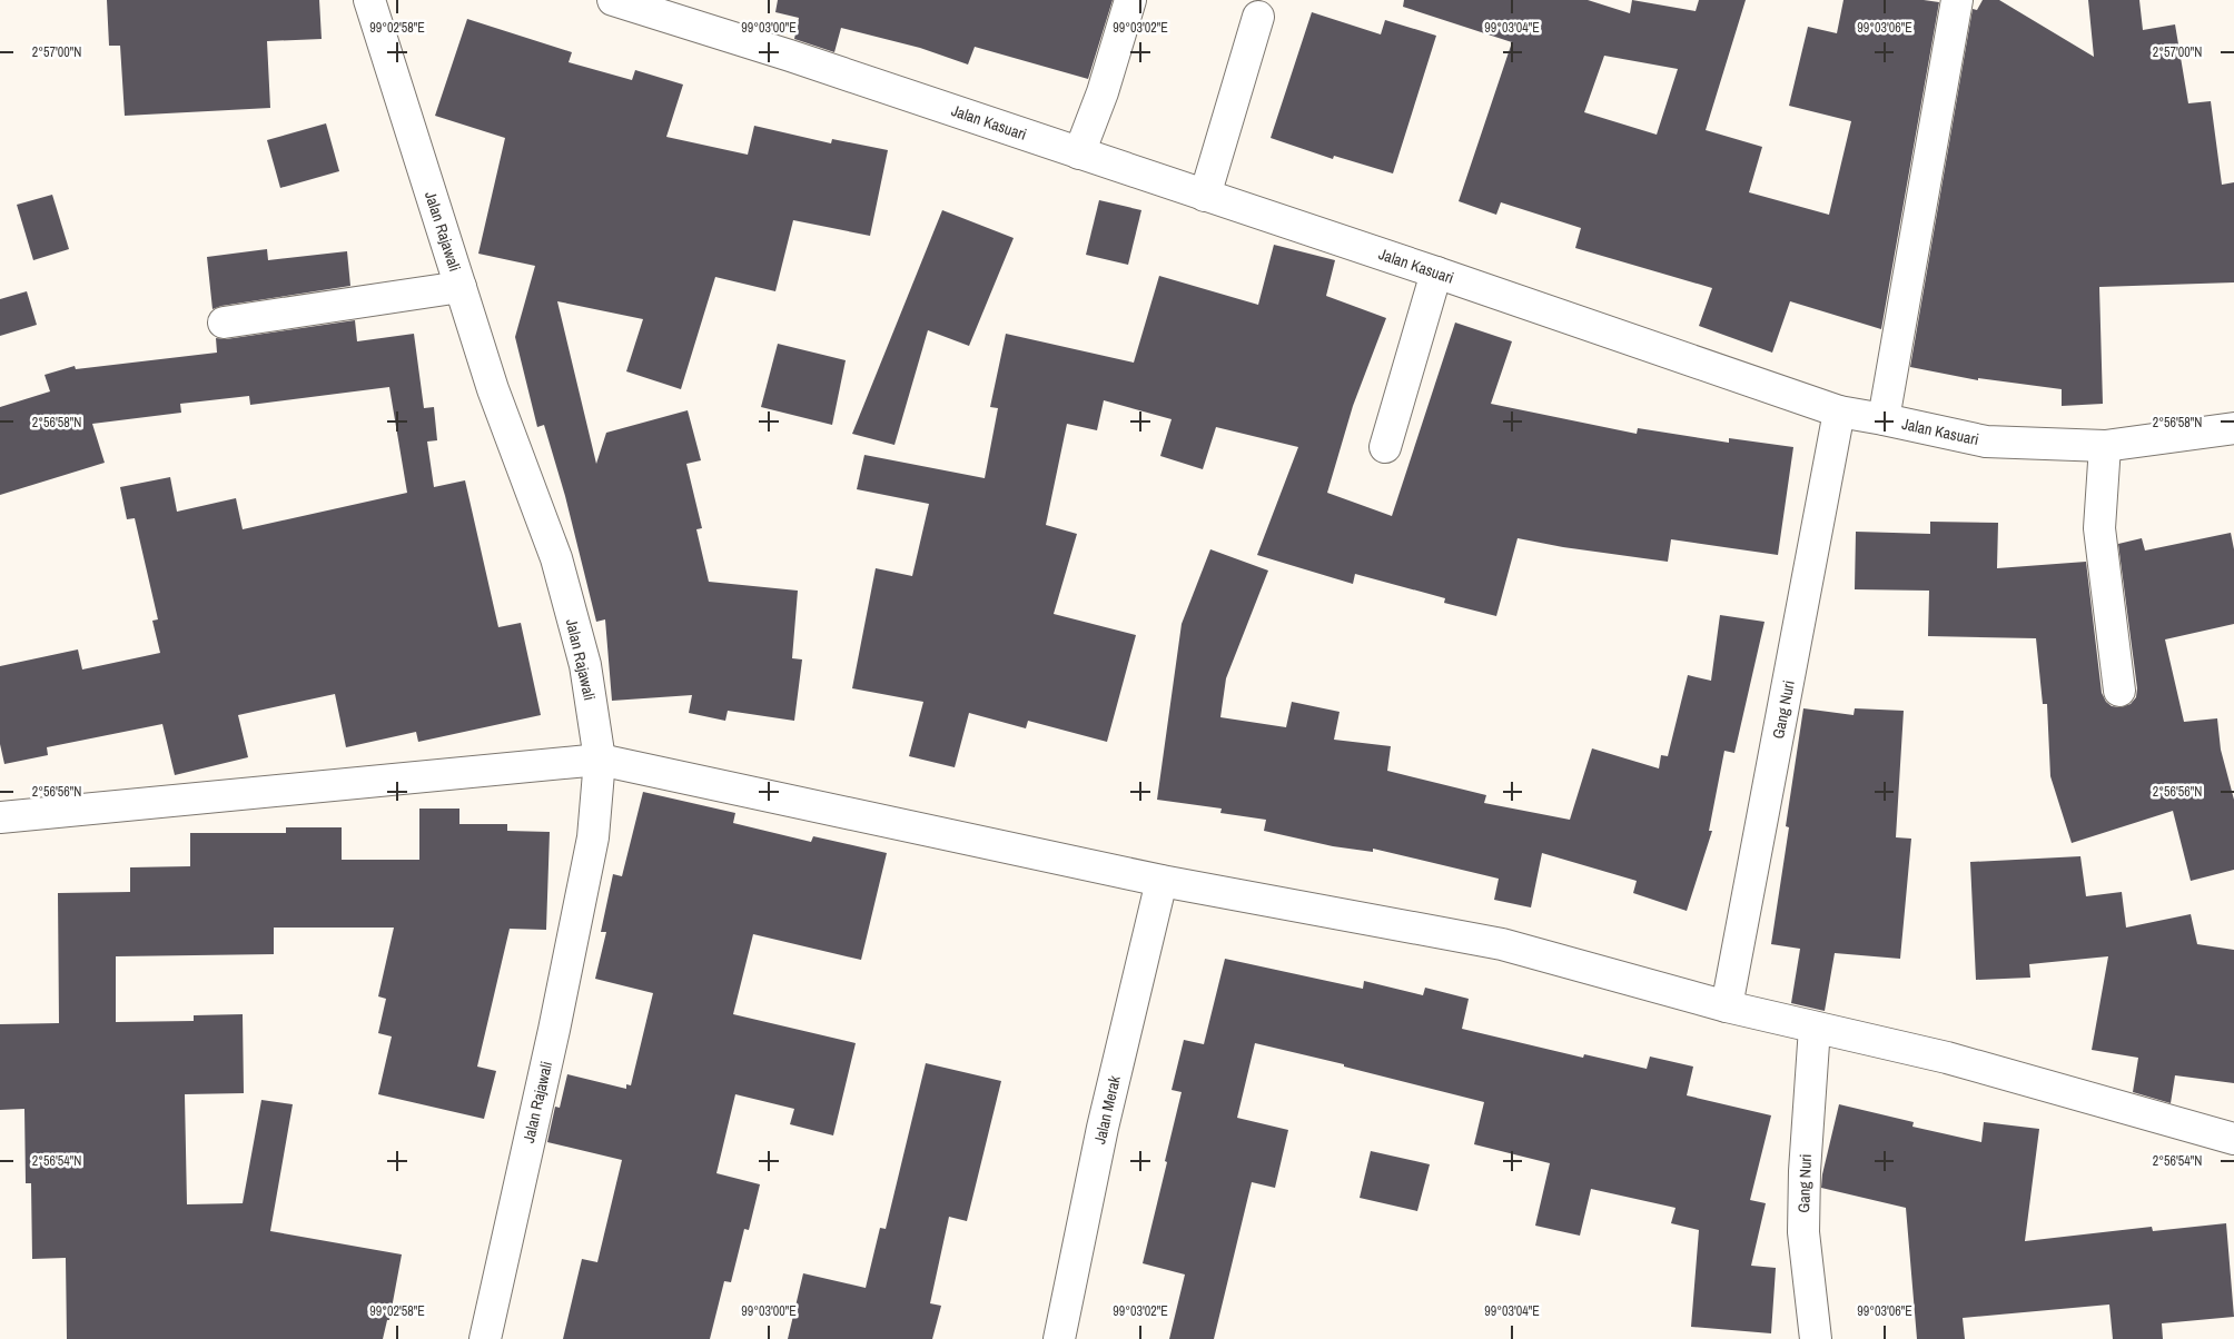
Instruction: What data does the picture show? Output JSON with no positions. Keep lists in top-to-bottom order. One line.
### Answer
{"streets":{"street":["Jalan Kasuari","Jalan Rajawali","Gang Nuri","Jalan Merak"]},"crossings":[["Jalan Kasuari","Gang Nuri"]],"coordinates":["99°02'58\"E","99°03'00\"E","99°03'02\"E","99°03'04\"E","99°03'06\"E","2°57'00\"N","2°56'58\"N","2°56'56\"N","2°56'54\"N"]}
